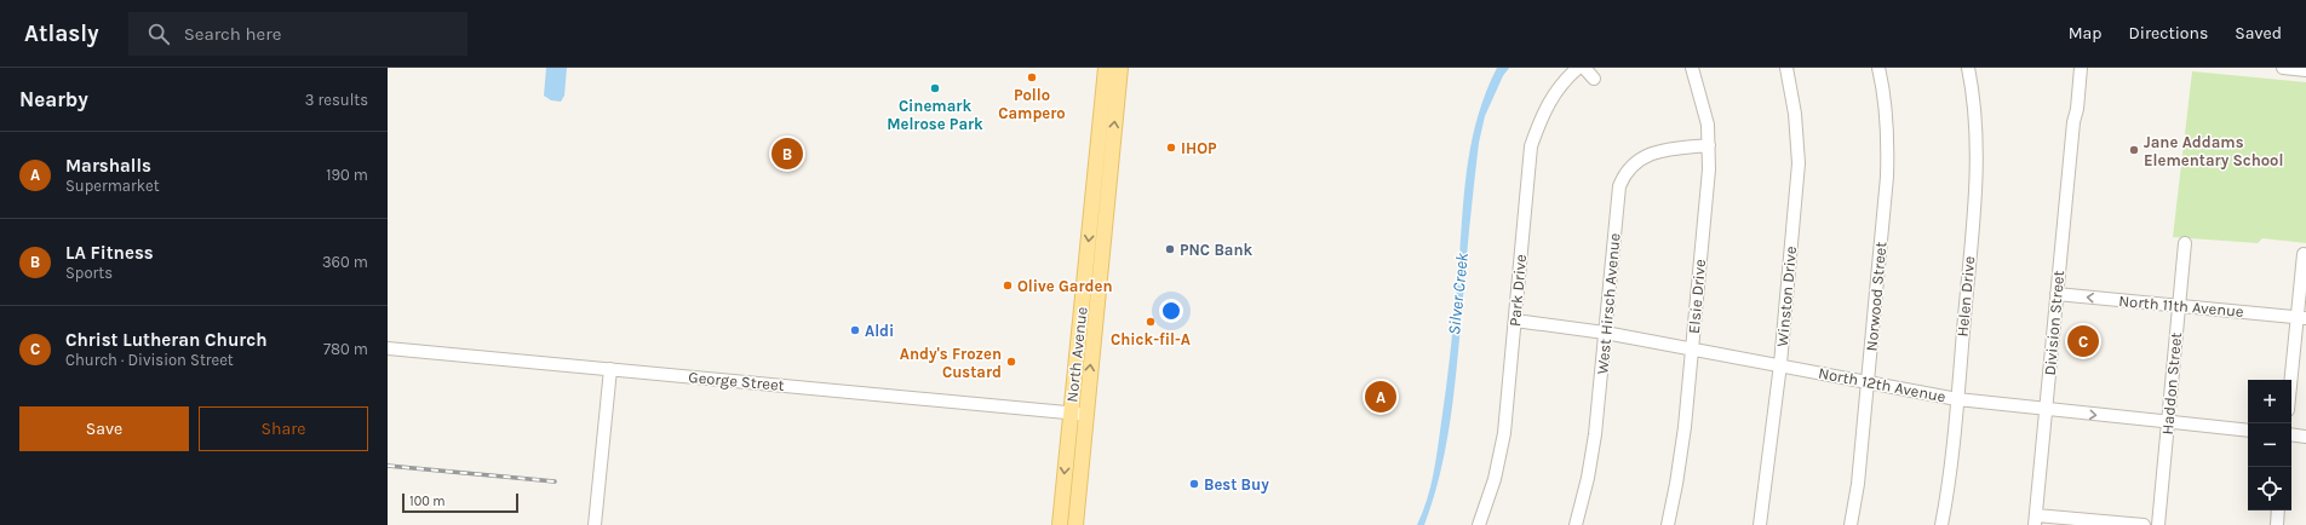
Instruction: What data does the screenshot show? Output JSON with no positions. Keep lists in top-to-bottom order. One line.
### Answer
{"streets":{"main road":["North Avenue"],"street":["Park Drive","Elsie Drive","Winston Drive","Norwood Street","Helen Drive","West Hirsch Avenue","North 11th Avenue","Division Street","George Street","Haddon Street","North 12th Avenue"]},"crossings":[["Park Drive","North 12th Avenue"],["Elsie Drive","West Hirsch Avenue"],["Elsie Drive","North 12th Avenue"],["Winston Drive","North 12th Avenue"],["Norwood Street","North 12th Avenue"],["Helen Drive","North 12th Avenue"],["West Hirsch Avenue","North 12th Avenue"],["North 11th Avenue","Division Street"],["North 11th Avenue","Haddon Street"],["Division Street","North 12th Avenue"],["North Avenue","George Street"],["Haddon Street","North 12th Avenue"]],"one_way":["North 11th Avenue"],"water":["Silver Creek"],"places":["Pollo Campero","Cinemark Melrose Park","IHOP","Jane Addams Elementary School","PNC Bank","Olive Garden","Chick-fil-A","Aldi","Andy's Frozen Custard","Best Buy"],"scale_bar":"100 m","page":{"header":"Atlasly","search":"Search here","nav":["Map","Directions","Saved"],"heading":["Nearby","3 results"],"list":[{"mark":"A","name":"Marshalls","note":"Supermarket","value":"190 m"},{"mark":"B","name":"LA Fitness","note":"Sports","value":"360 m"},{"mark":"C","name":"Christ Lutheran Church","note":"Church · Division Street","value":"780 m"}],"pins":["B","C","A"],"map_buttons":["+","−"],"buttons":["Save","Share"],"scale":"100 m"}}
